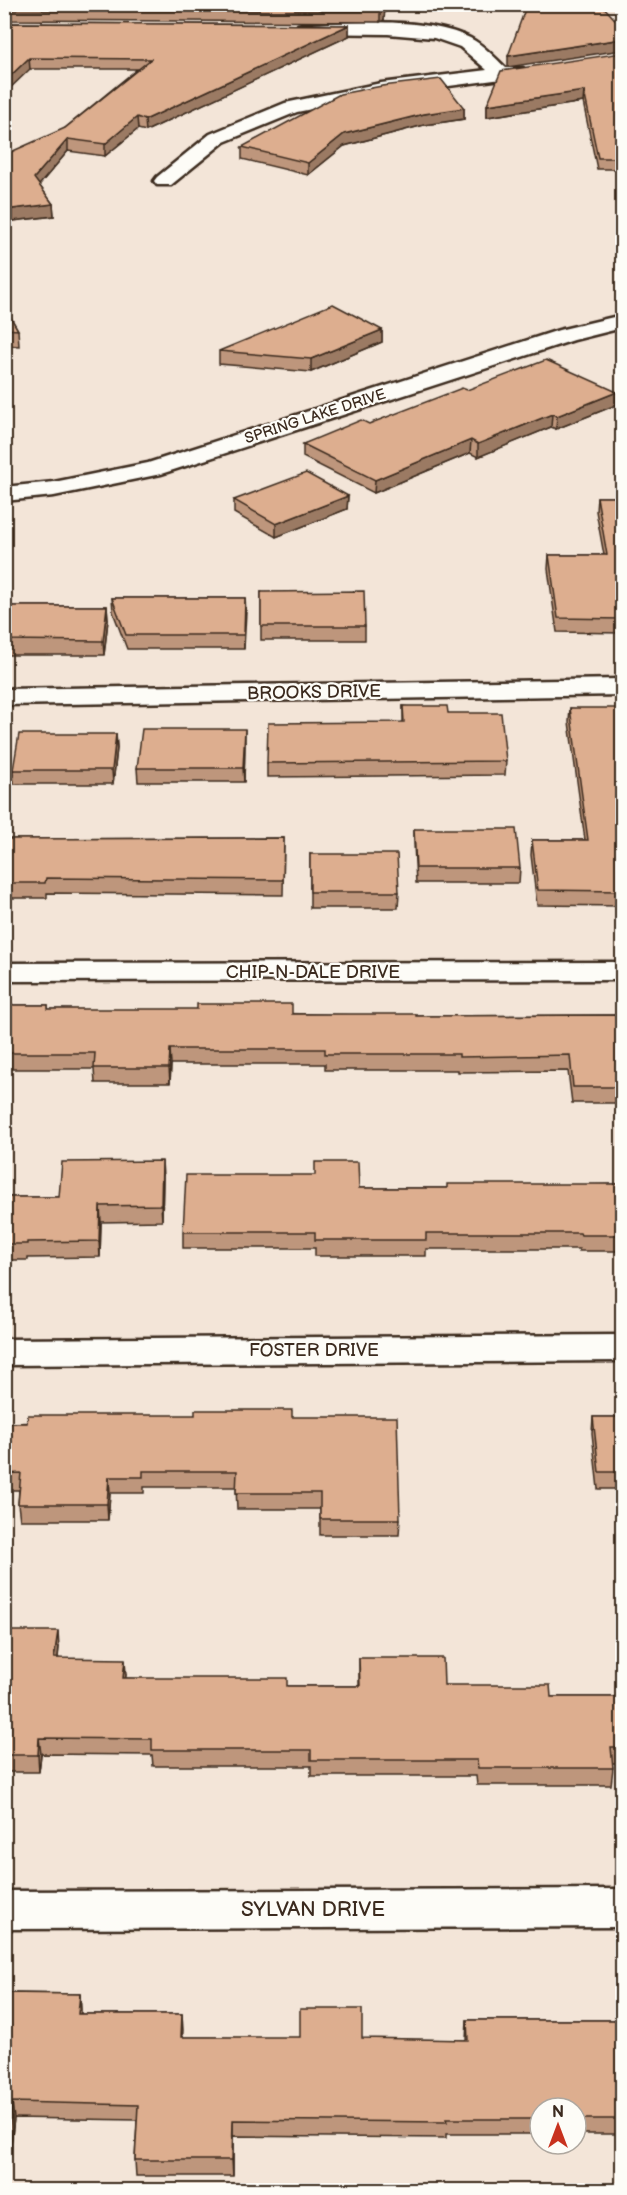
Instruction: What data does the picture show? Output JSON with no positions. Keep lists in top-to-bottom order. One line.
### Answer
{"streets":{"street":["SPRING LAKE DRIVE","BROOKS DRIVE","CHIP-N-DALE DRIVE","FOSTER DRIVE","SYLVAN DRIVE"]},"north":"top"}
